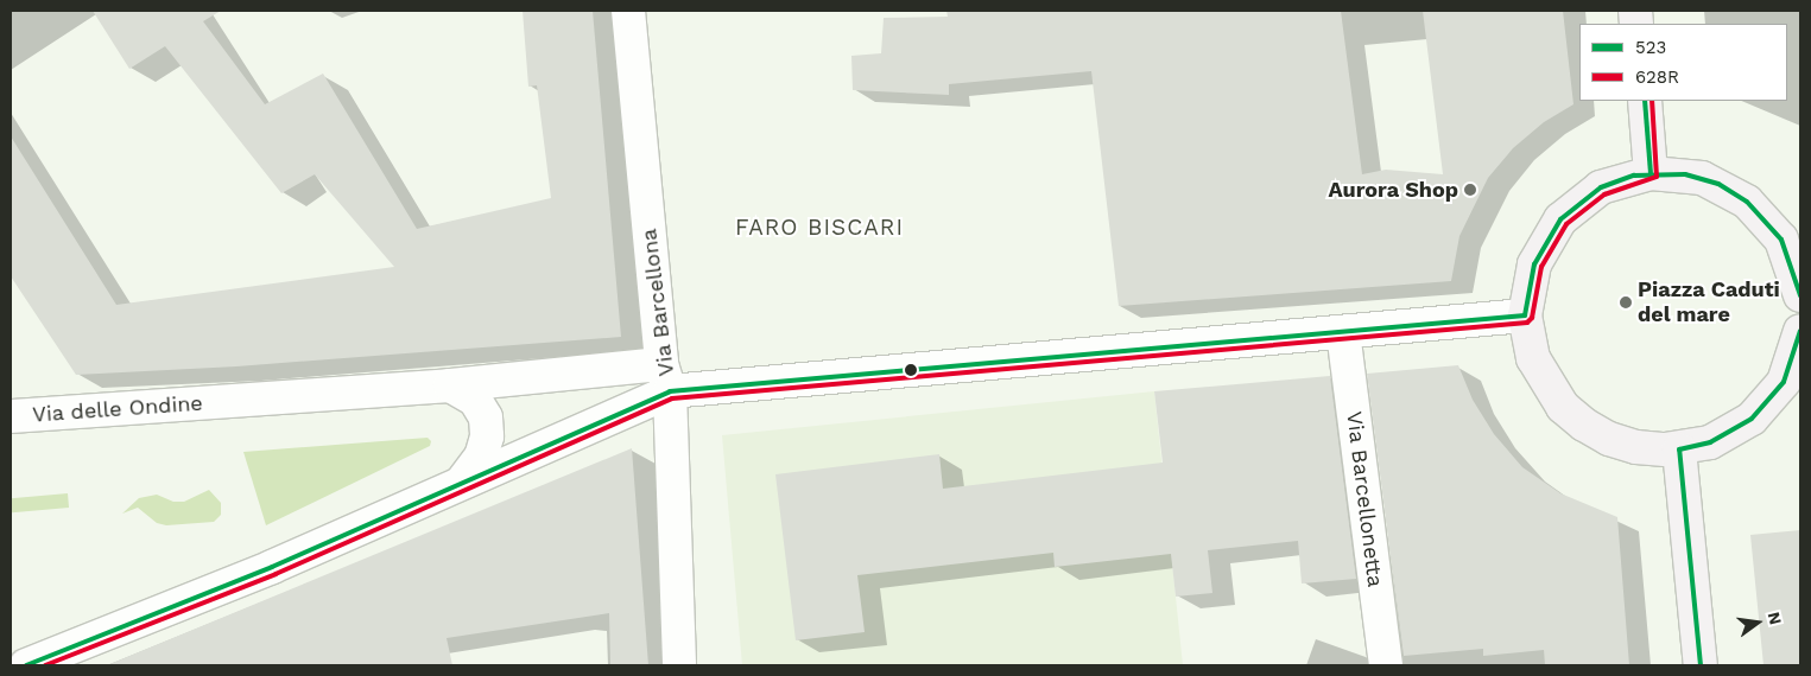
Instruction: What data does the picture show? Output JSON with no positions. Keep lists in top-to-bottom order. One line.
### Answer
{"streets":{"street":["Via Barcellona","Via delle Ondine","Via Barcellonetta"]},"crossings":[["Via Barcellona","Via delle Ondine"],["Via delle Ondine","Via Barcellonetta"]],"districts":["FARO BISCARI"],"places":["Aurora Shop","Piazza Caduti del mare"],"lines":["transit line 523","transit line 628R"],"legend":["523","628R"],"north":"right"}
